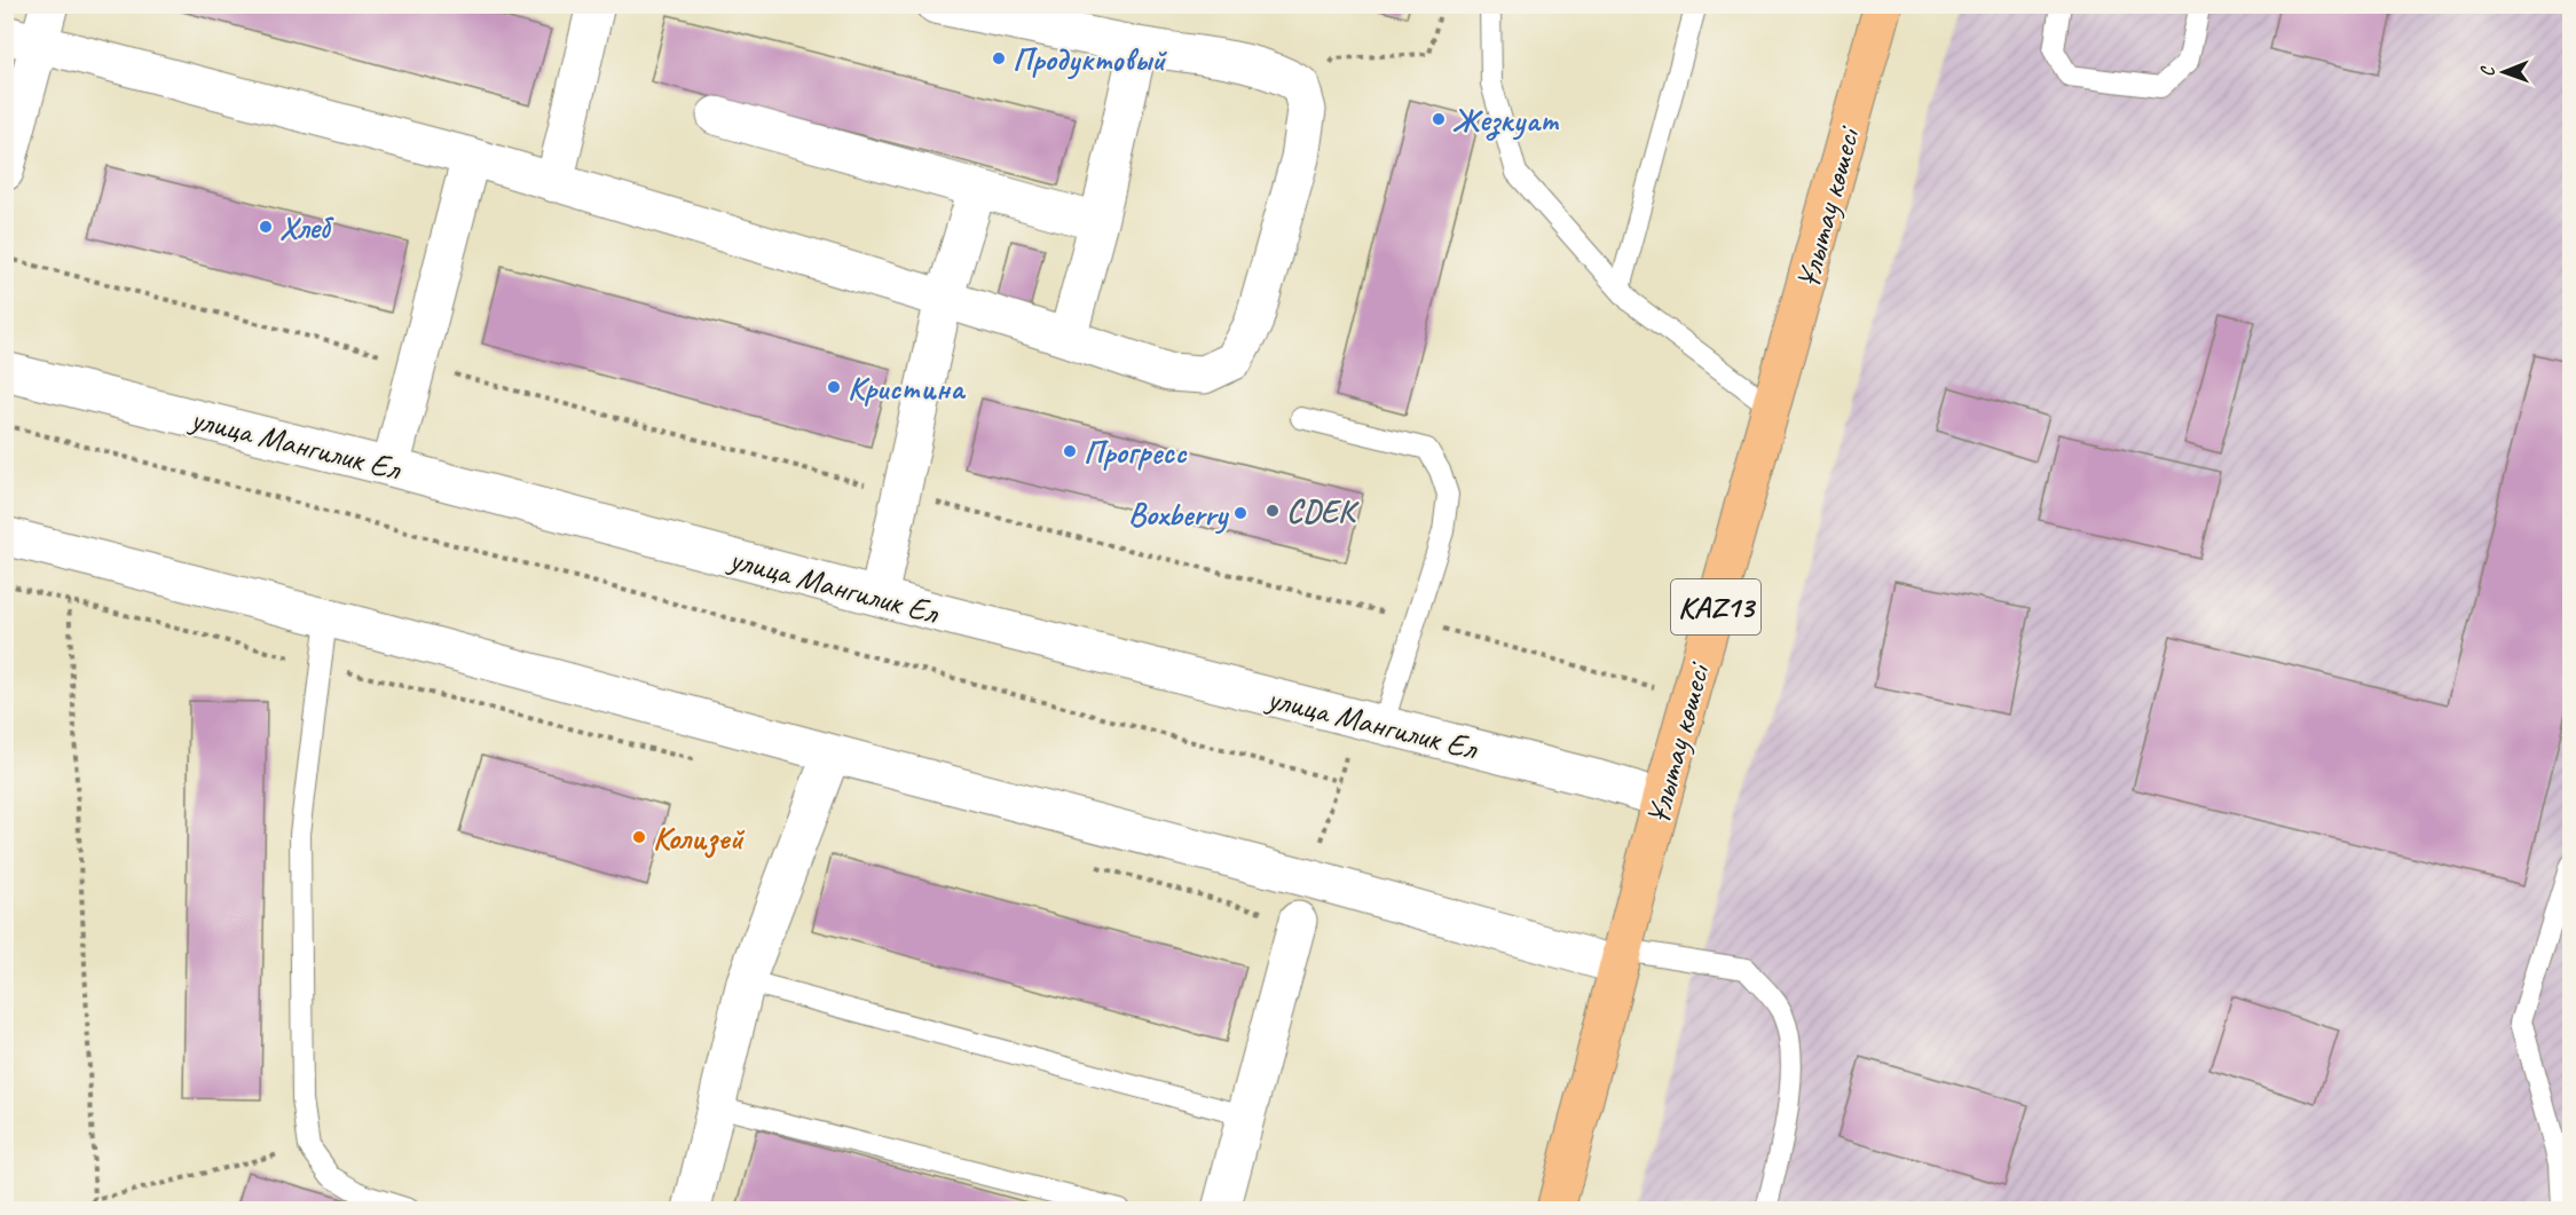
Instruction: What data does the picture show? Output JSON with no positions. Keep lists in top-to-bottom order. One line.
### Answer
{"streets":{"main road":["Ұлытау көшесі","KAZ13"],"street":["улица Мангилик Ел"]},"crossings":[["Ұлытау көшесі","улица Мангилик Ел"]],"places":["Продуктовый","Жезкуат","Хлеб","Кристина","Прогресс","CDEK","Boxberry","Колизей"],"north":"left"}
